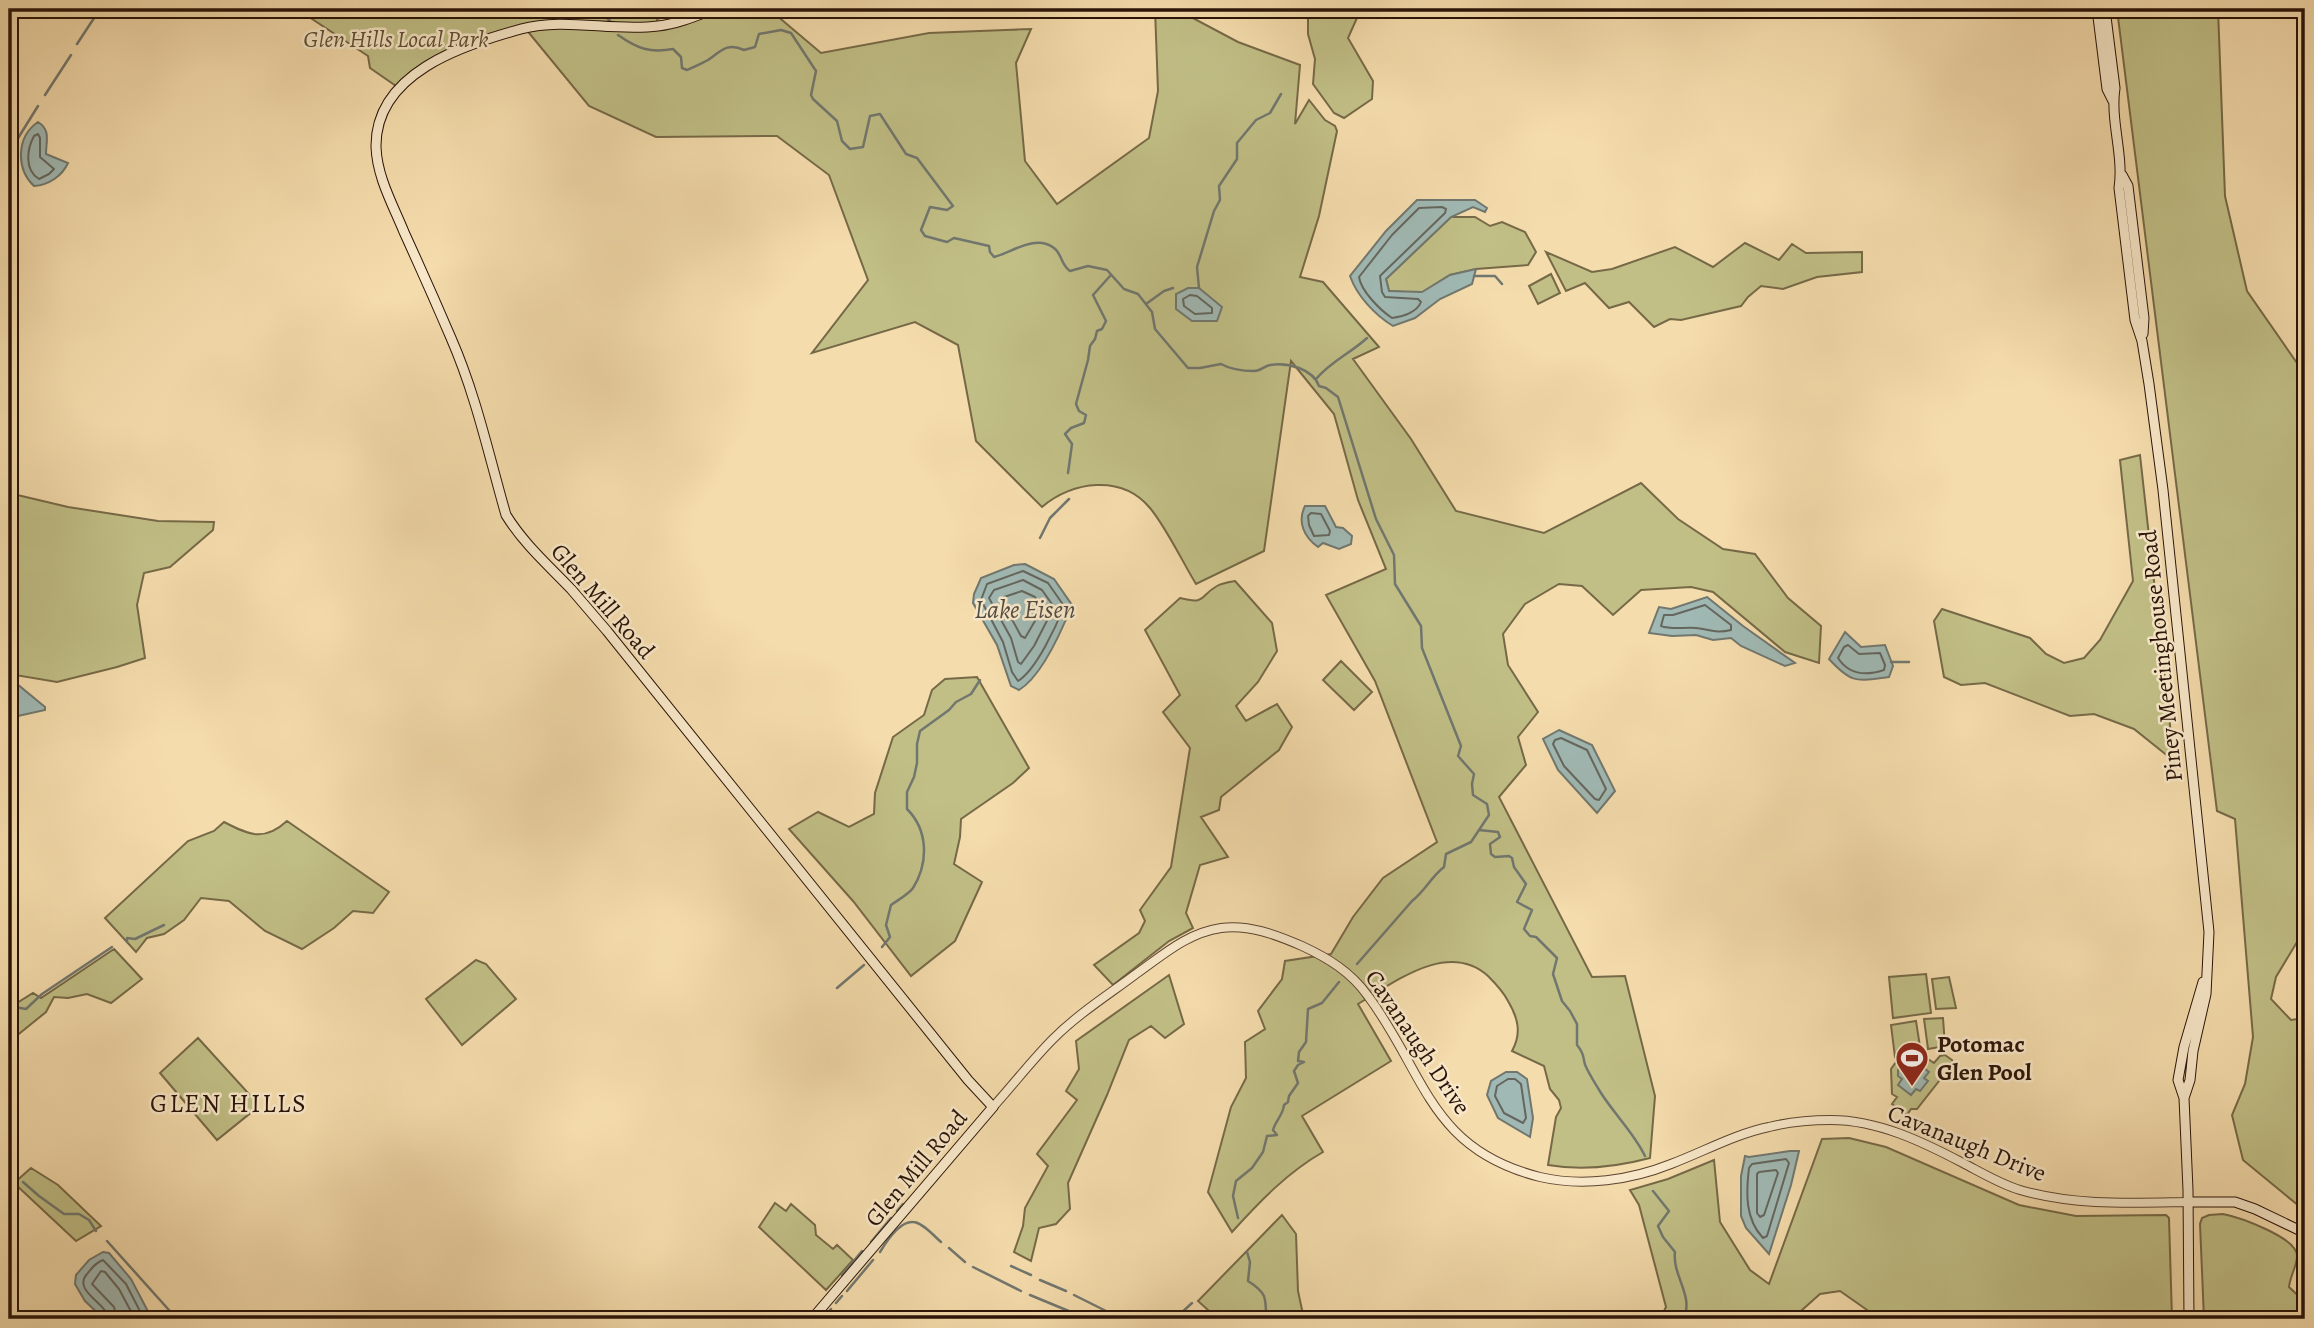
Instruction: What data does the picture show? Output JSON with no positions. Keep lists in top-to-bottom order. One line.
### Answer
{"streets":{"main road":["Glen Mill Road","Piney Meetinghouse Road"],"street":["Cavanaugh Drive"]},"crossings":[["Glen Mill Road","Cavanaugh Drive"],["Piney Meetinghouse Road","Cavanaugh Drive"]],"districts":["GLEN HILLS"],"water":["Lake Eisen"],"parks":["Glen Hills Local Park"],"places":{"sports":["Potomac Glen Pool"]}}
